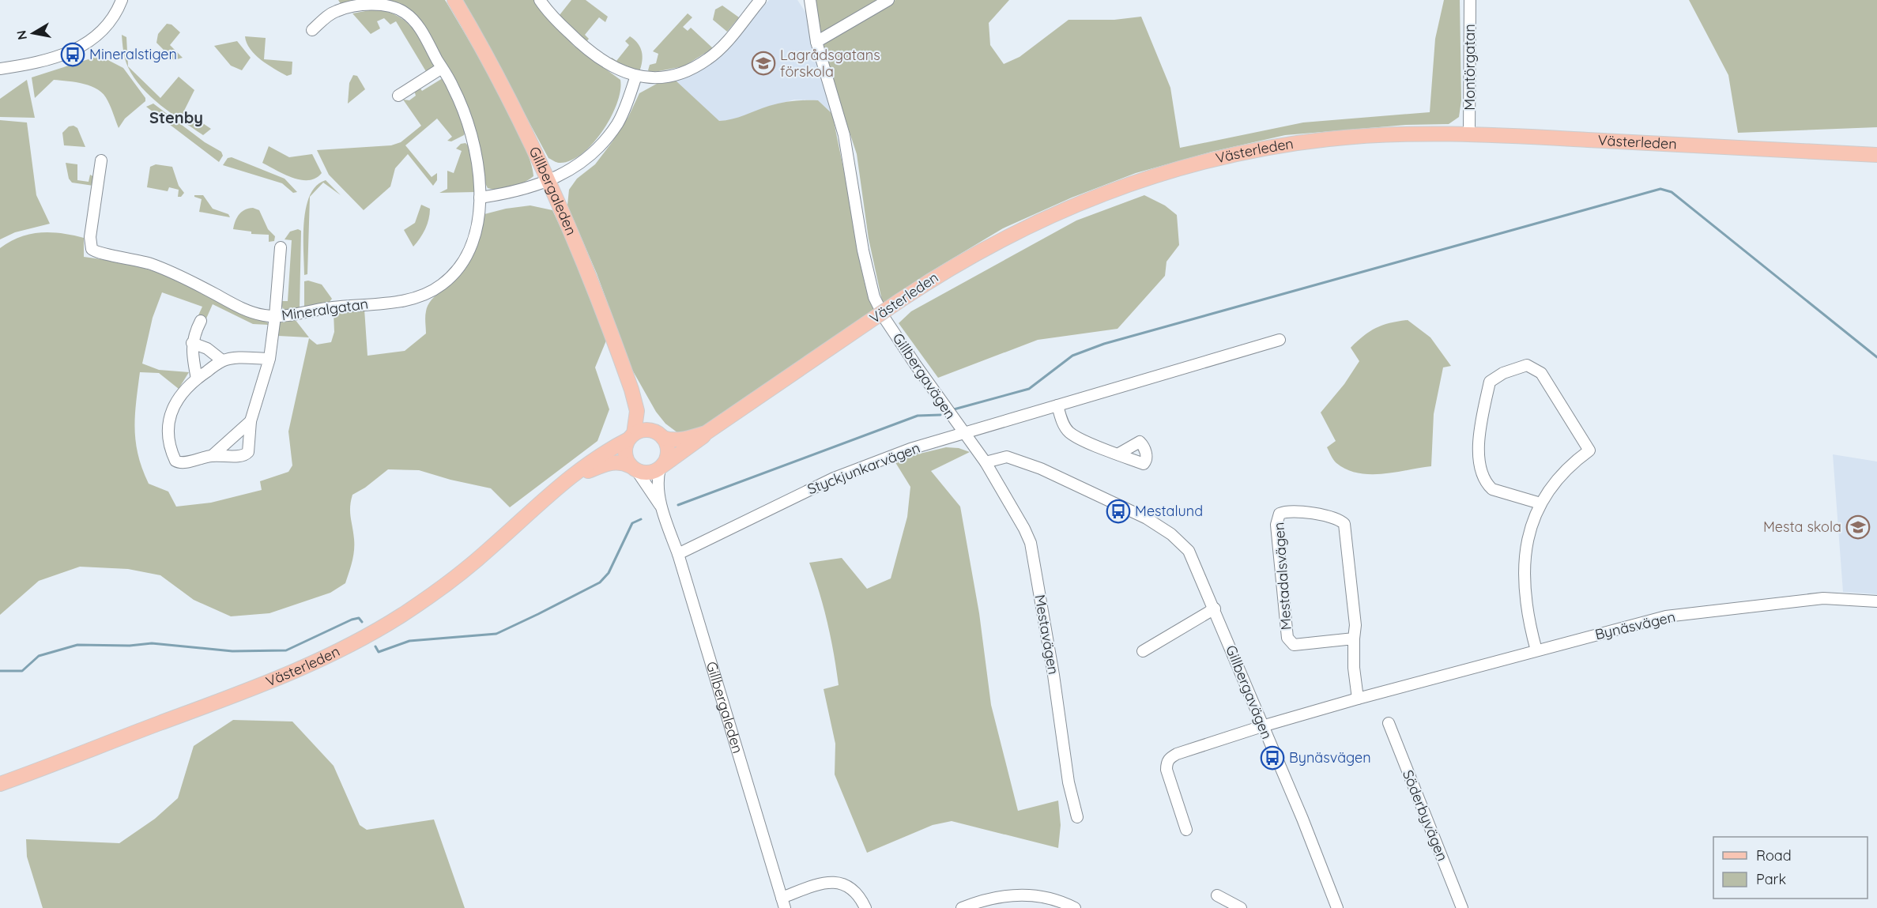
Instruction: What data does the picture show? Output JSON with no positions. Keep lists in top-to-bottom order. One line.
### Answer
{"streets":{"main road":["Västerleden","Gillbergaleden"],"street":["Montörgatan","Mineralgatan","Gillbergavägen","Styckjunkarvägen","Mestadalsvägen","Bynäsvägen","Mestavägen","Söderbyvägen"]},"crossings":[["Montörgatan","Västerleden"],["Västerleden","Gillbergaleden"],["Gillbergaleden","Styckjunkarvägen"],["Gillbergavägen","Styckjunkarvägen"],["Gillbergavägen","Bynäsvägen"],["Gillbergavägen","Mestavägen"],["Mestadalsvägen","Bynäsvägen"]],"districts":["Stenby"],"places":{"bus stop":["Mineralstigen","Mestalund","Bynäsvägen"],"school or university":["Lagrådsgatans förskola","Mesta skola"]},"legend":["Road","Park"],"north":"left"}
